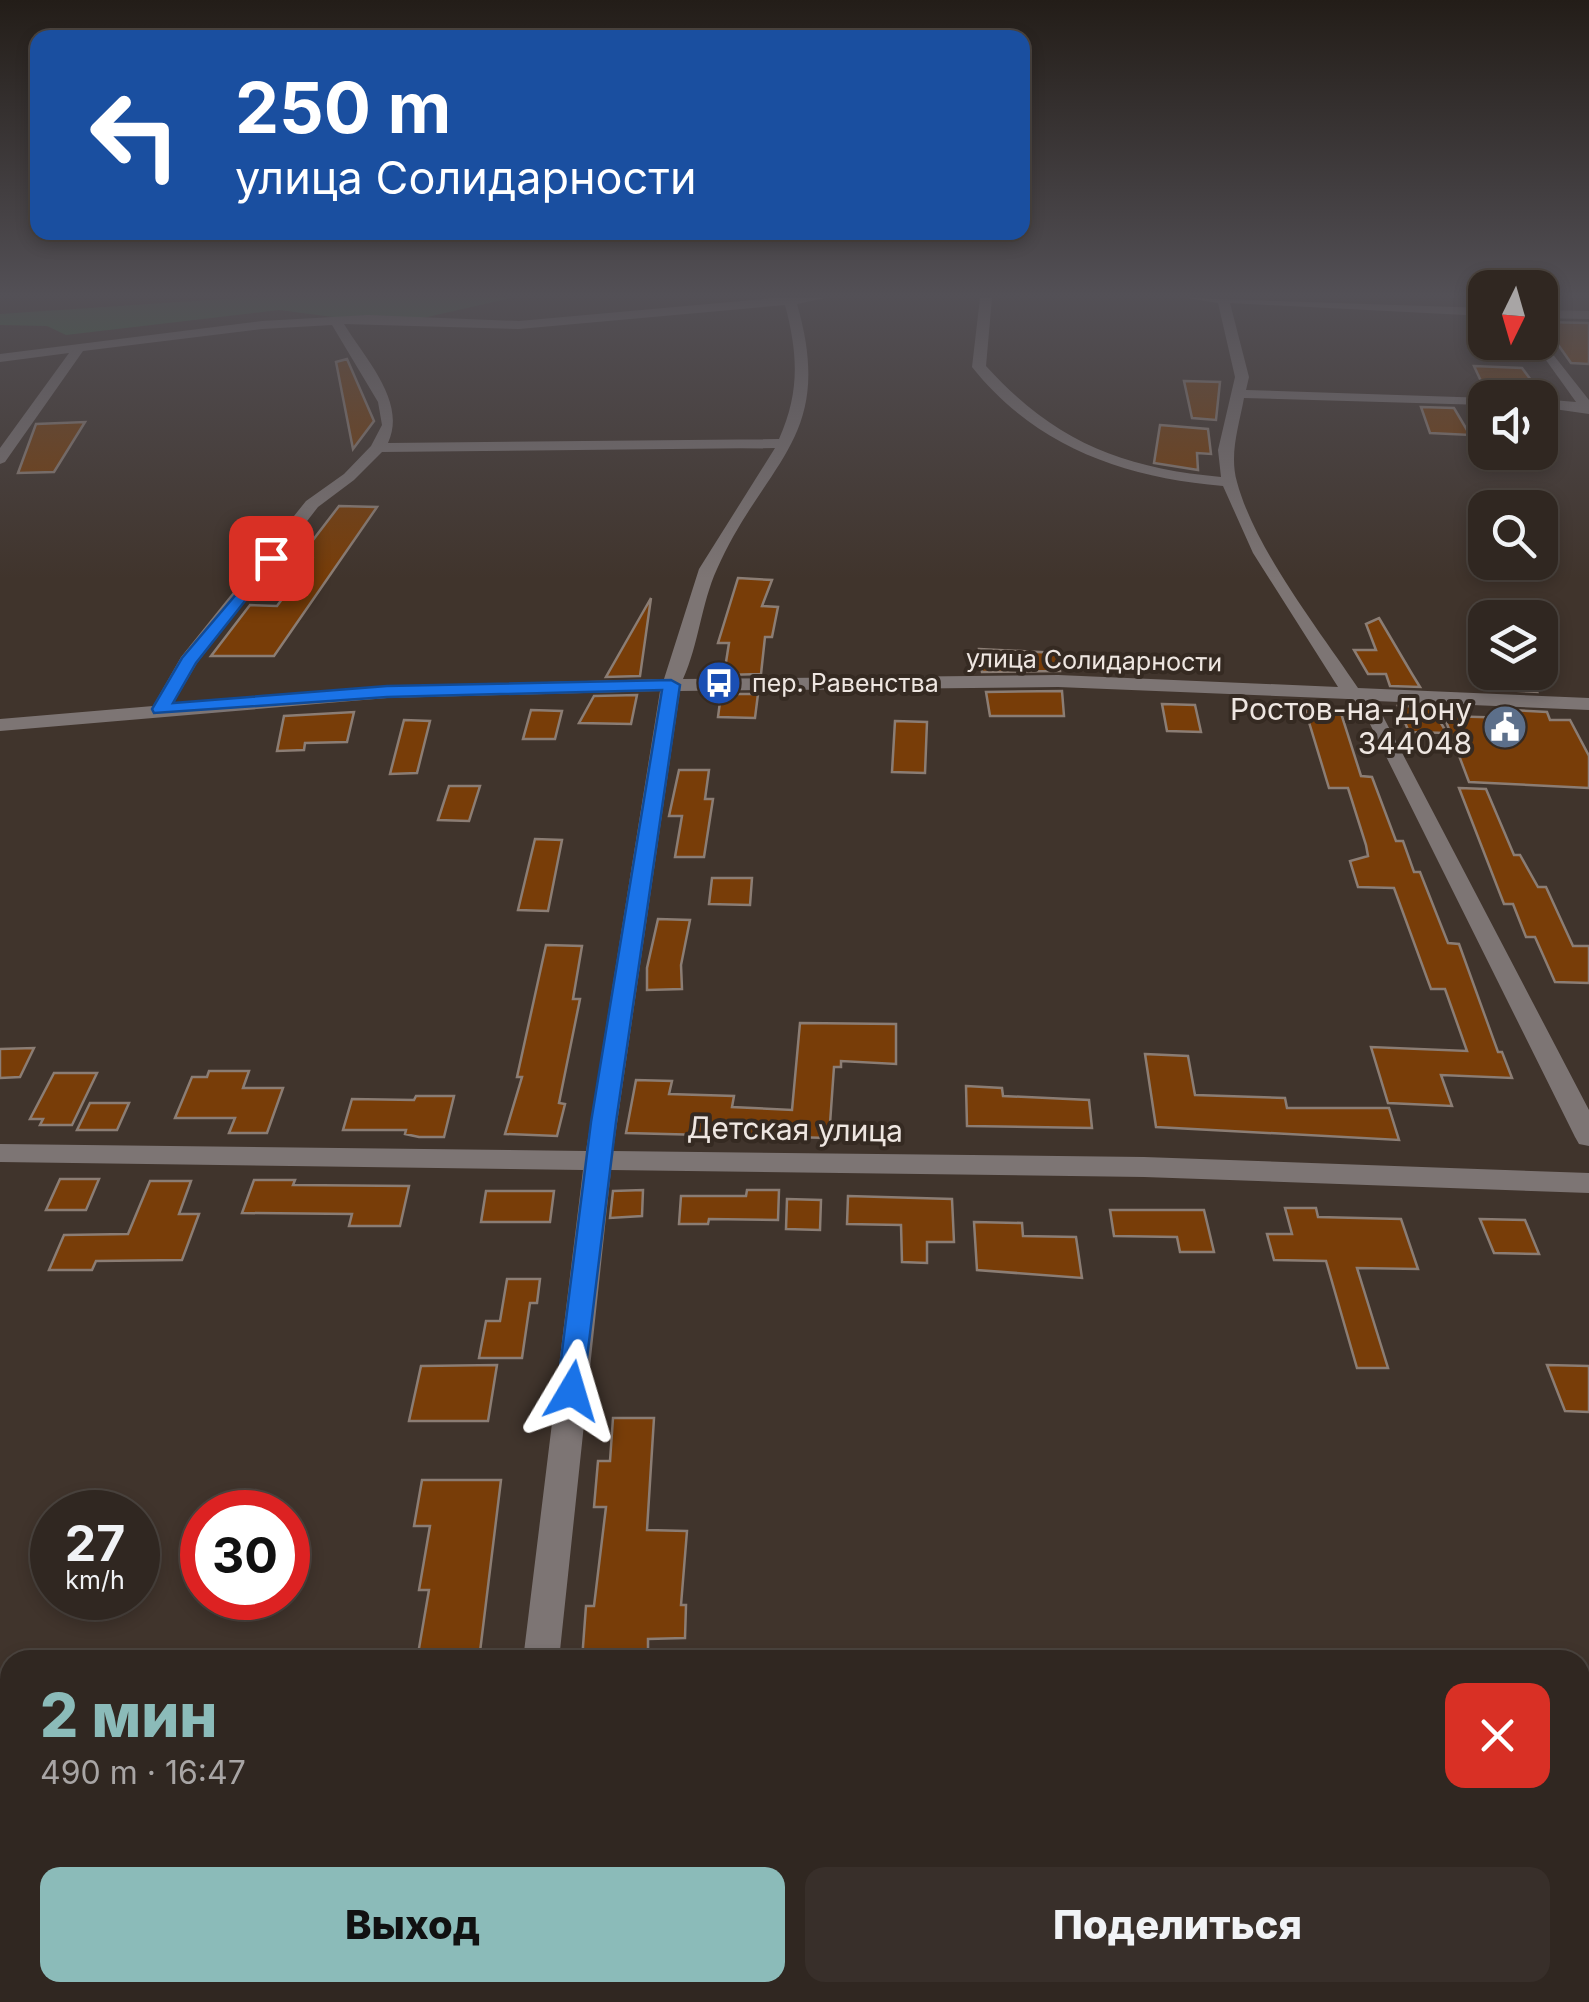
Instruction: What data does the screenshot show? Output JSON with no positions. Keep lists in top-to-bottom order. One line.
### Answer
{"streets":{"street":["улица Солидарности","Детская улица"]},"places":{"bus stop":["пер. Равенства"],"public building":["Ростов-на-Дону 344048"]},"north":"bottom","page":{"turn":["250 m","улица Солидарности"],"speed":"27 km/h","limit":"30","heading":["2 мин","490 m · 16:47"],"buttons":["Выход","Поделиться"]}}
